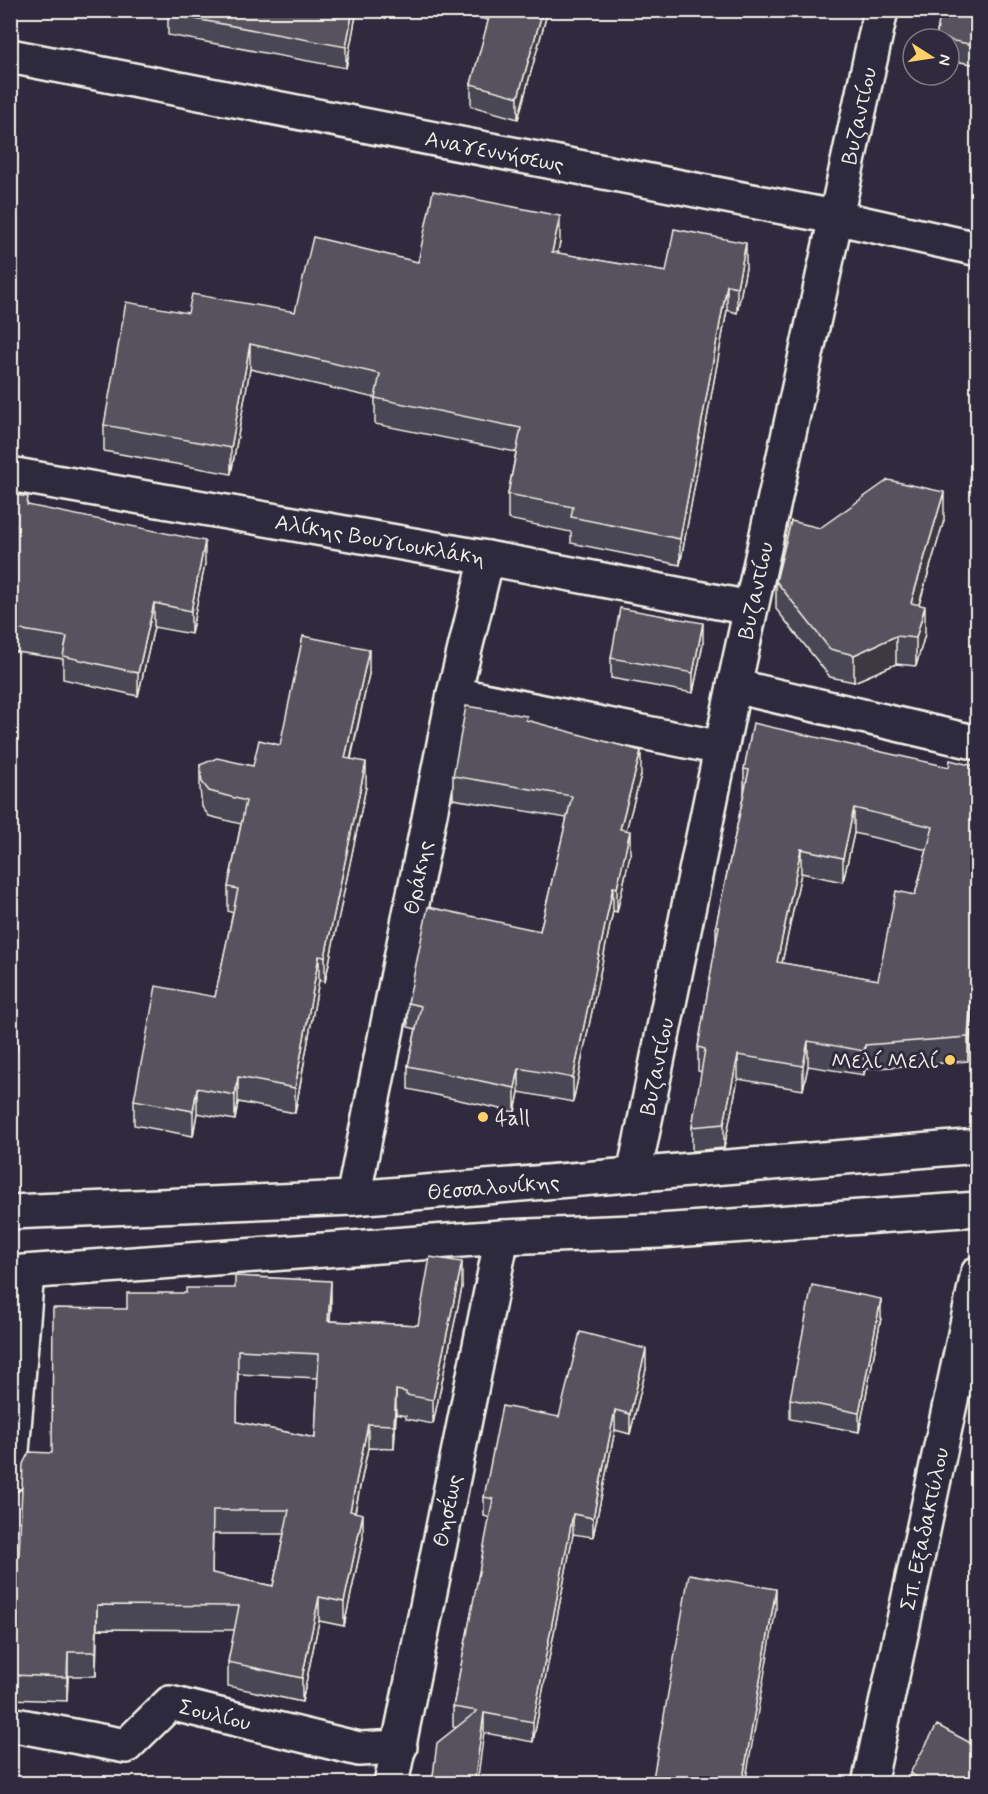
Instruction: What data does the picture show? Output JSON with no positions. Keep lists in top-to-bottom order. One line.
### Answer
{"streets":{"street":["Βυζαντίου","Αναγεννήσεως","Αλίκης Βουγιουκλάκη","Θράκης","Θεσσαλονίκης","Θησέως","Σπ. Εξαδακτύλου","Σουλίου"]},"crossings":[["Βυζαντίου","Αναγεννήσεως"],["Βυζαντίου","Αλίκης Βουγιουκλάκη"],["Βυζαντίου","Θεσσαλονίκης"],["Αλίκης Βουγιουκλάκη","Θράκης"],["Θράκης","Θεσσαλονίκης"],["Θησέως","Σουλίου"]],"places":["Μελί Μελί","4all"],"north":"right"}
